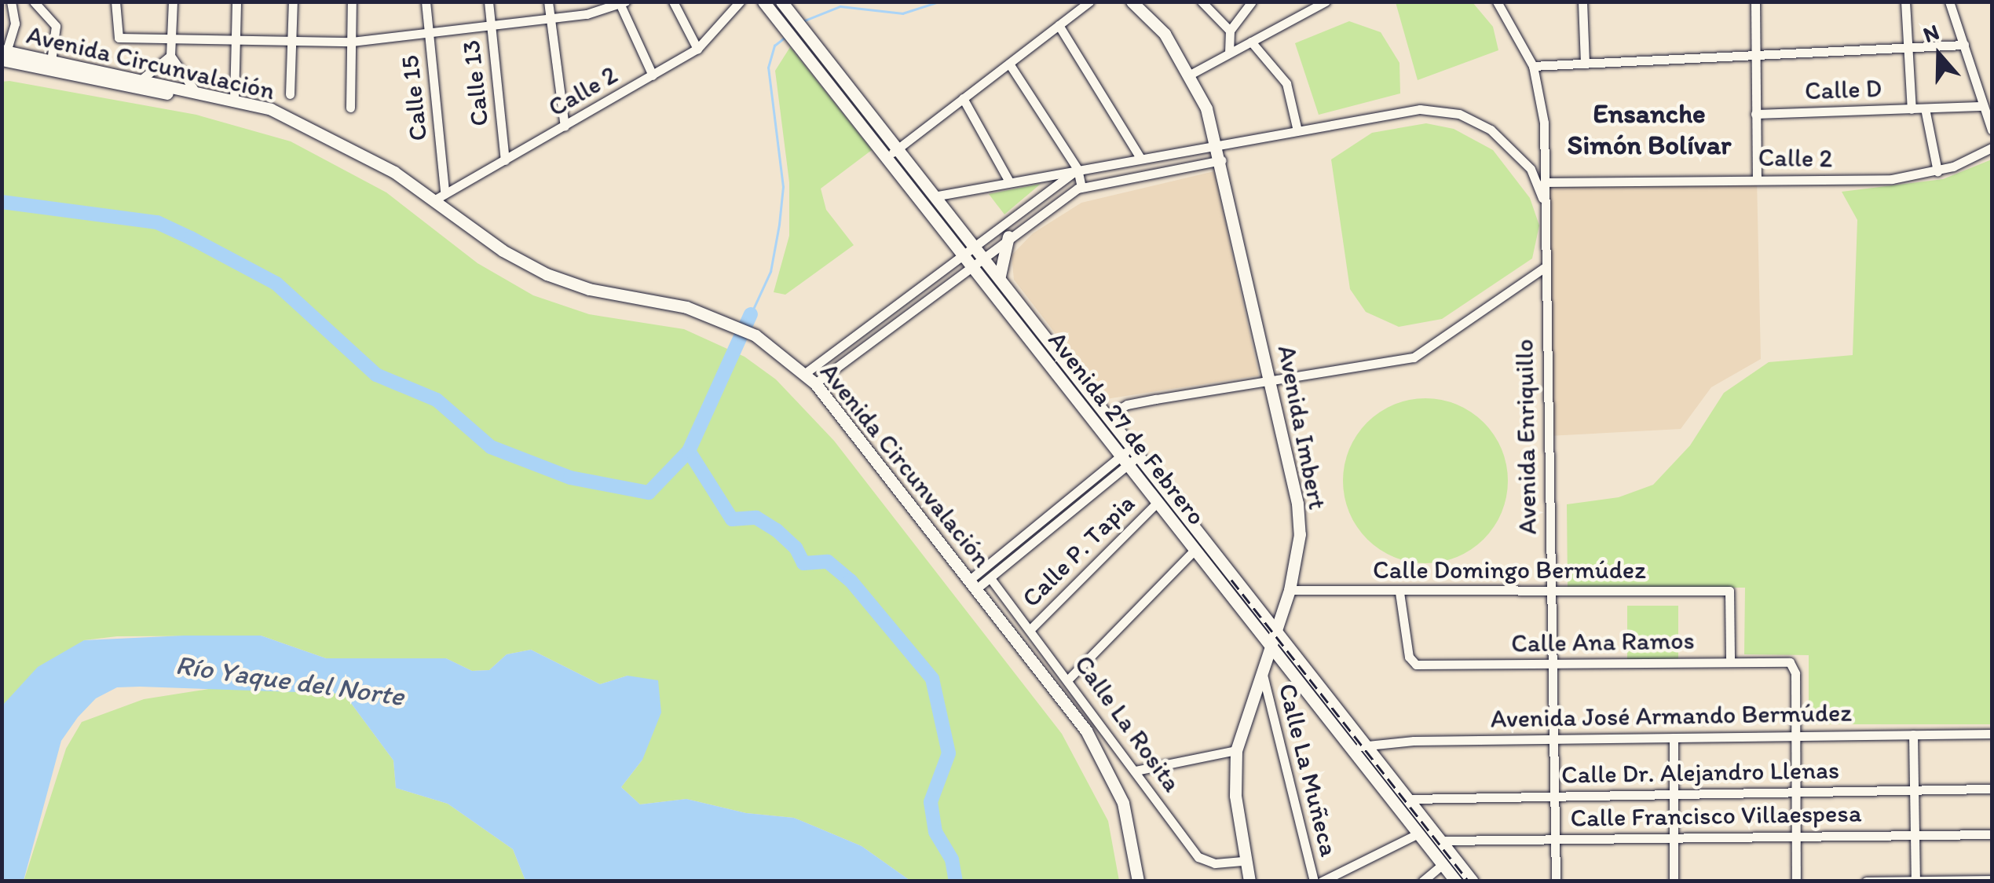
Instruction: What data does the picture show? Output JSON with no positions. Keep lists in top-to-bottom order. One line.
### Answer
{"streets":{"main road":["Avenida Circunvalación","Avenida Imbert","Avenida 27 de Febrero"],"street":["Calle 13","Calle D","Calle 2","Calle 15","Avenida Enriquillo","Calle P. Tapia","Calle Domingo Bermúdez","Calle Ana Ramos","Avenida José Armando Bermúdez","Calle La Rosita","Calle La Muñeca","Calle Dr. Alejandro Llenas","Calle Francisco Villaespesa"]},"crossings":[["Avenida Circunvalación","Calle 2"],["Avenida Circunvalación","Calle 15"],["Calle 13","Calle 2"],["Calle 2","Calle 15"],["Calle 2","Avenida Enriquillo"],["Avenida Imbert","Avenida 27 de Febrero"],["Avenida Imbert","Calle Domingo Bermúdez"],["Avenida Imbert","Calle La Rosita"],["Avenida Imbert","Calle La Muñeca"],["Avenida 27 de Febrero","Calle P. Tapia"],["Avenida 27 de Febrero","Avenida José Armando Bermúdez"],["Avenida 27 de Febrero","Calle Dr. Alejandro Llenas"],["Avenida 27 de Febrero","Calle Francisco Villaespesa"],["Avenida Enriquillo","Calle Domingo Bermúdez"],["Avenida Enriquillo","Calle Ana Ramos"],["Avenida Enriquillo","Avenida José Armando Bermúdez"],["Avenida Enriquillo","Calle Dr. Alejandro Llenas"],["Avenida Enriquillo","Calle Francisco Villaespesa"],["Calle P. Tapia","Calle La Rosita"],["Calle Domingo Bermúdez","Calle Ana Ramos"],["Calle Ana Ramos","Avenida José Armando Bermúdez"]],"districts":["Ensanche Simón Bolívar"],"water":["Río Yaque del Norte"],"north":"top"}
